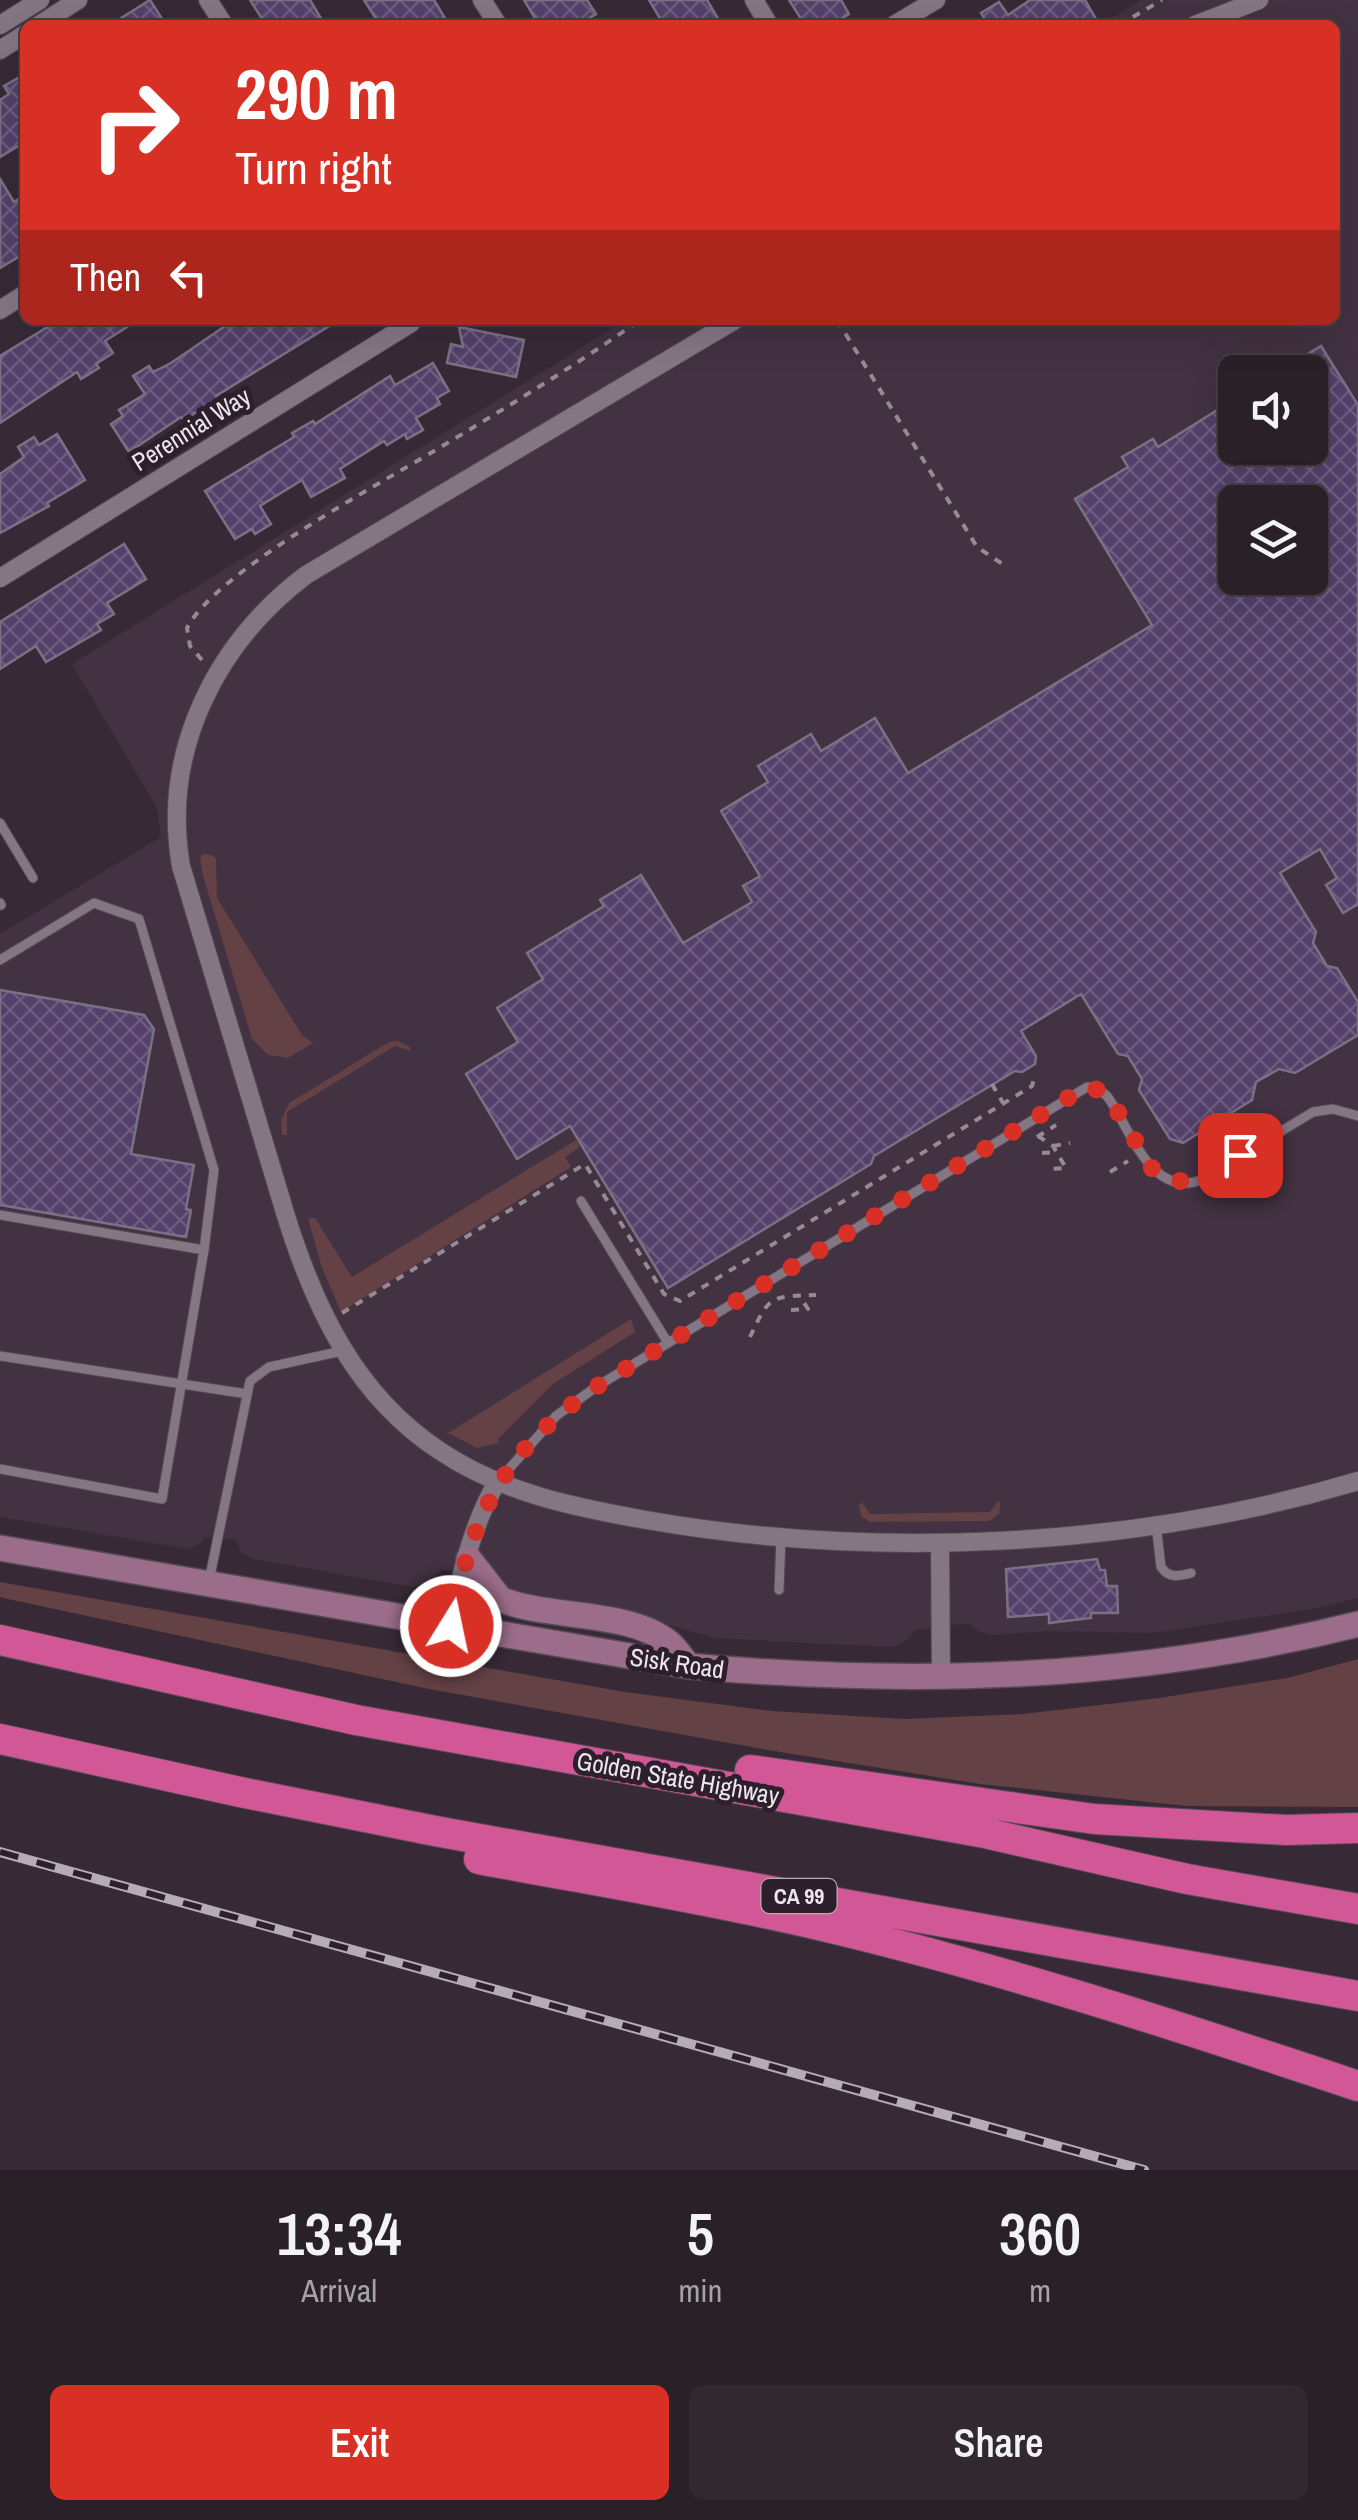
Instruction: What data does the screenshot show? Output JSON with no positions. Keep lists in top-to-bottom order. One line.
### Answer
{"streets":{"highway":["Golden State Highway","CA 99"],"main road":["Sisk Road"],"street":["Perennial Way"]},"page":{"turn":["290 m","Turn right"],"then":"Then","eta":["13:34","Arrival","5","min","360","m"],"buttons":["Exit","Share"]}}
